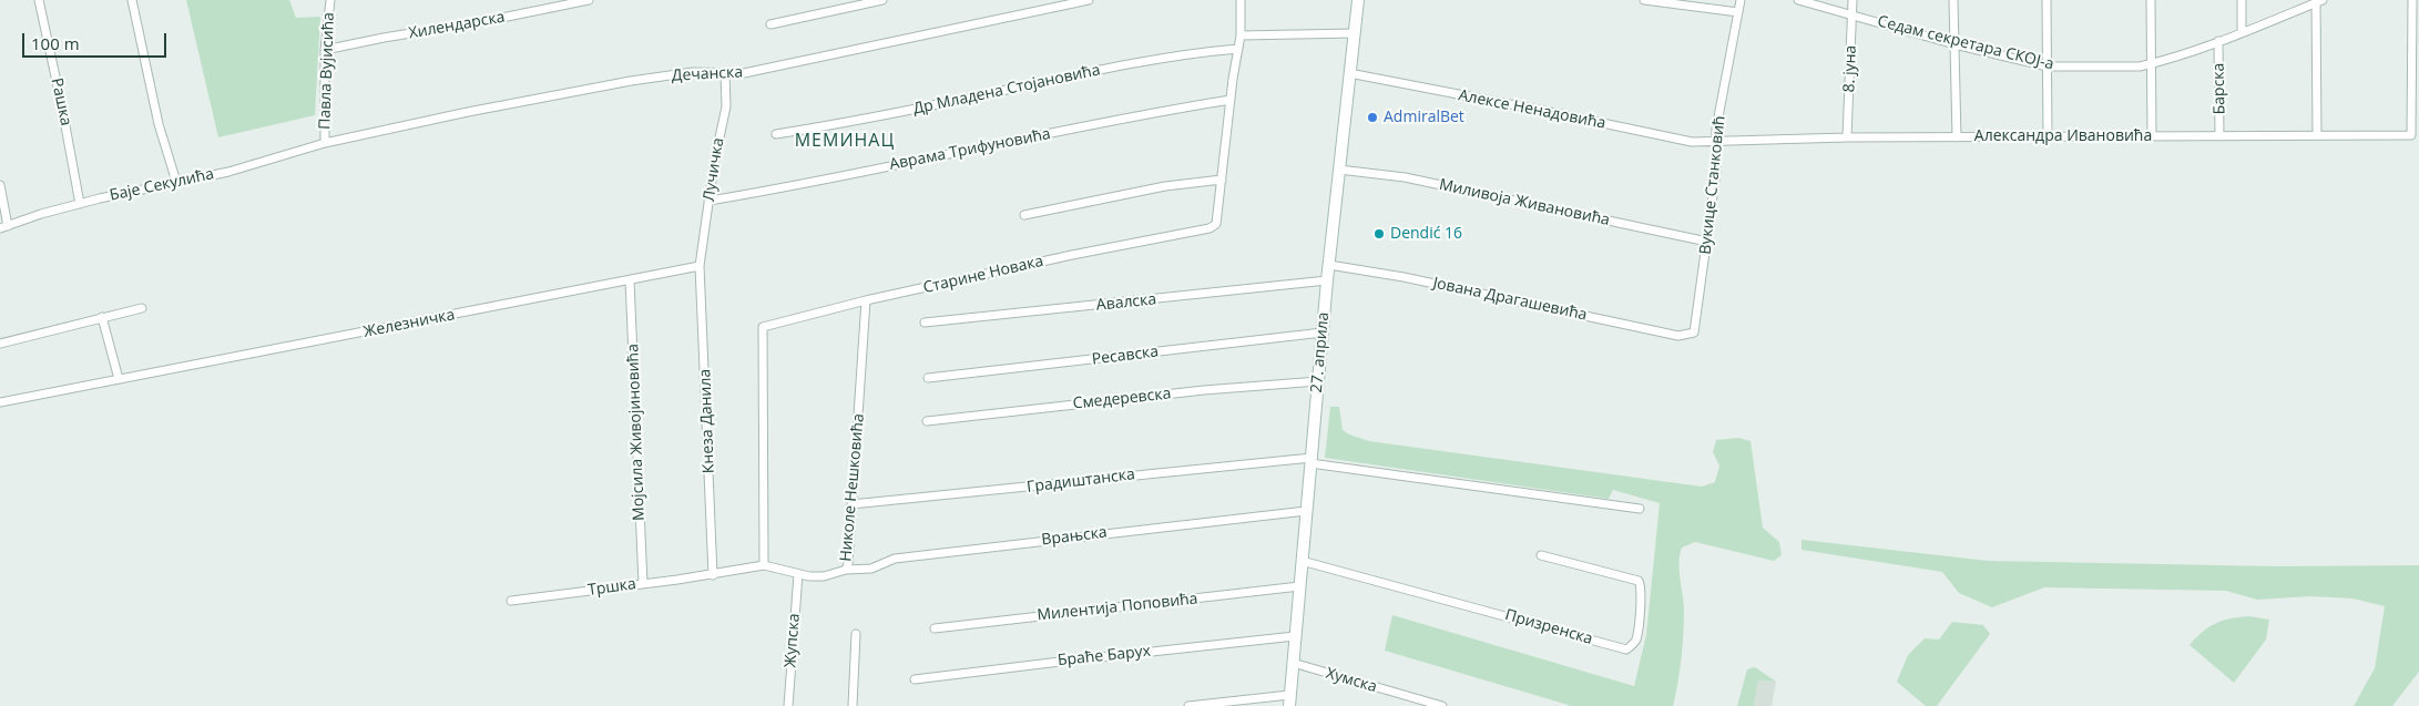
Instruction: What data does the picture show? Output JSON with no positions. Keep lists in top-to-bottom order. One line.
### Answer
{"streets":{"main road":["27. априла"],"street":["Хилендарска","Седам секретара СКОЈ-а","8. јуна","Павла Вујисића","Дечанска","Барска","Др Младена Стојановића","Рашка","Алексе Ненадовића","Александра Ивановића","Аврама Трифуновића","Лучичка","Баје Секулића","Вукице Станковић","Миливоја Живановића","Старине Новака","Јована Драгашевића","Авалска","Железничка","Ресавска","Смедеревска","Кнеза Данила","Мојсила Живојиновића","Градиштанска","Николе Нешковића","Врањска","Тршка","Милентија Поповића","Призренска","Жупска","Браће Барух","Хумска"]},"crossings":[["Хилендарска","Павла Вујисића"],["Седам секретара СКОЈ-а","8. јуна"],["Седам секретара СКОЈ-а","Барска"],["8. јуна","Александра Ивановића"],["Павла Вујисића","Дечанска"],["Павла Вујисића","Баје Секулића"],["Дечанска","Лучичка"],["Дечанска","Баје Секулића"],["Барска","Александра Ивановића"],["Др Младена Стојановића","Старине Новака"],["Рашка","Баје Секулића"],["Алексе Ненадовића","Александра Ивановића"],["Алексе Ненадовића","Вукице Станковић"],["Алексе Ненадовића","27. априла"],["Александра Ивановића","Вукице Станковић"],["Аврама Трифуновића","Лучичка"],["Аврама Трифуновића","Старине Новака"],["Лучичка","Железничка"],["Лучичка","Кнеза Данила"],["Вукице Станковић","Миливоја Живановића"],["Вукице Станковић","Јована Драгашевића"],["Миливоја Живановића","27. априла"],["Старине Новака","Николе Нешковића"],["Јована Драгашевића","27. априла"],["Авалска","27. априла"],["Железничка","Кнеза Данила"],["Железничка","Мојсила Живојиновића"],["27. априла","Ресавска"],["27. априла","Смедеревска"],["27. априла","Градиштанска"],["27. априла","Врањска"],["27. априла","Милентија Поповића"],["27. априла","Призренска"],["27. априла","Браће Барух"],["27. априла","Хумска"],["Кнеза Данила","Николе Нешковића"],["Кнеза Данила","Тршка"],["Мојсила Живојиновића","Тршка"],["Градиштанска","Николе Нешковића"],["Николе Нешковића","Врањска"],["Николе Нешковића","Тршка"],["Николе Нешковића","Жупска"]],"districts":["МЕМИНАЦ"],"places":["AdmiralBet","Dendić 16"],"scale_bar":"100 m"}
